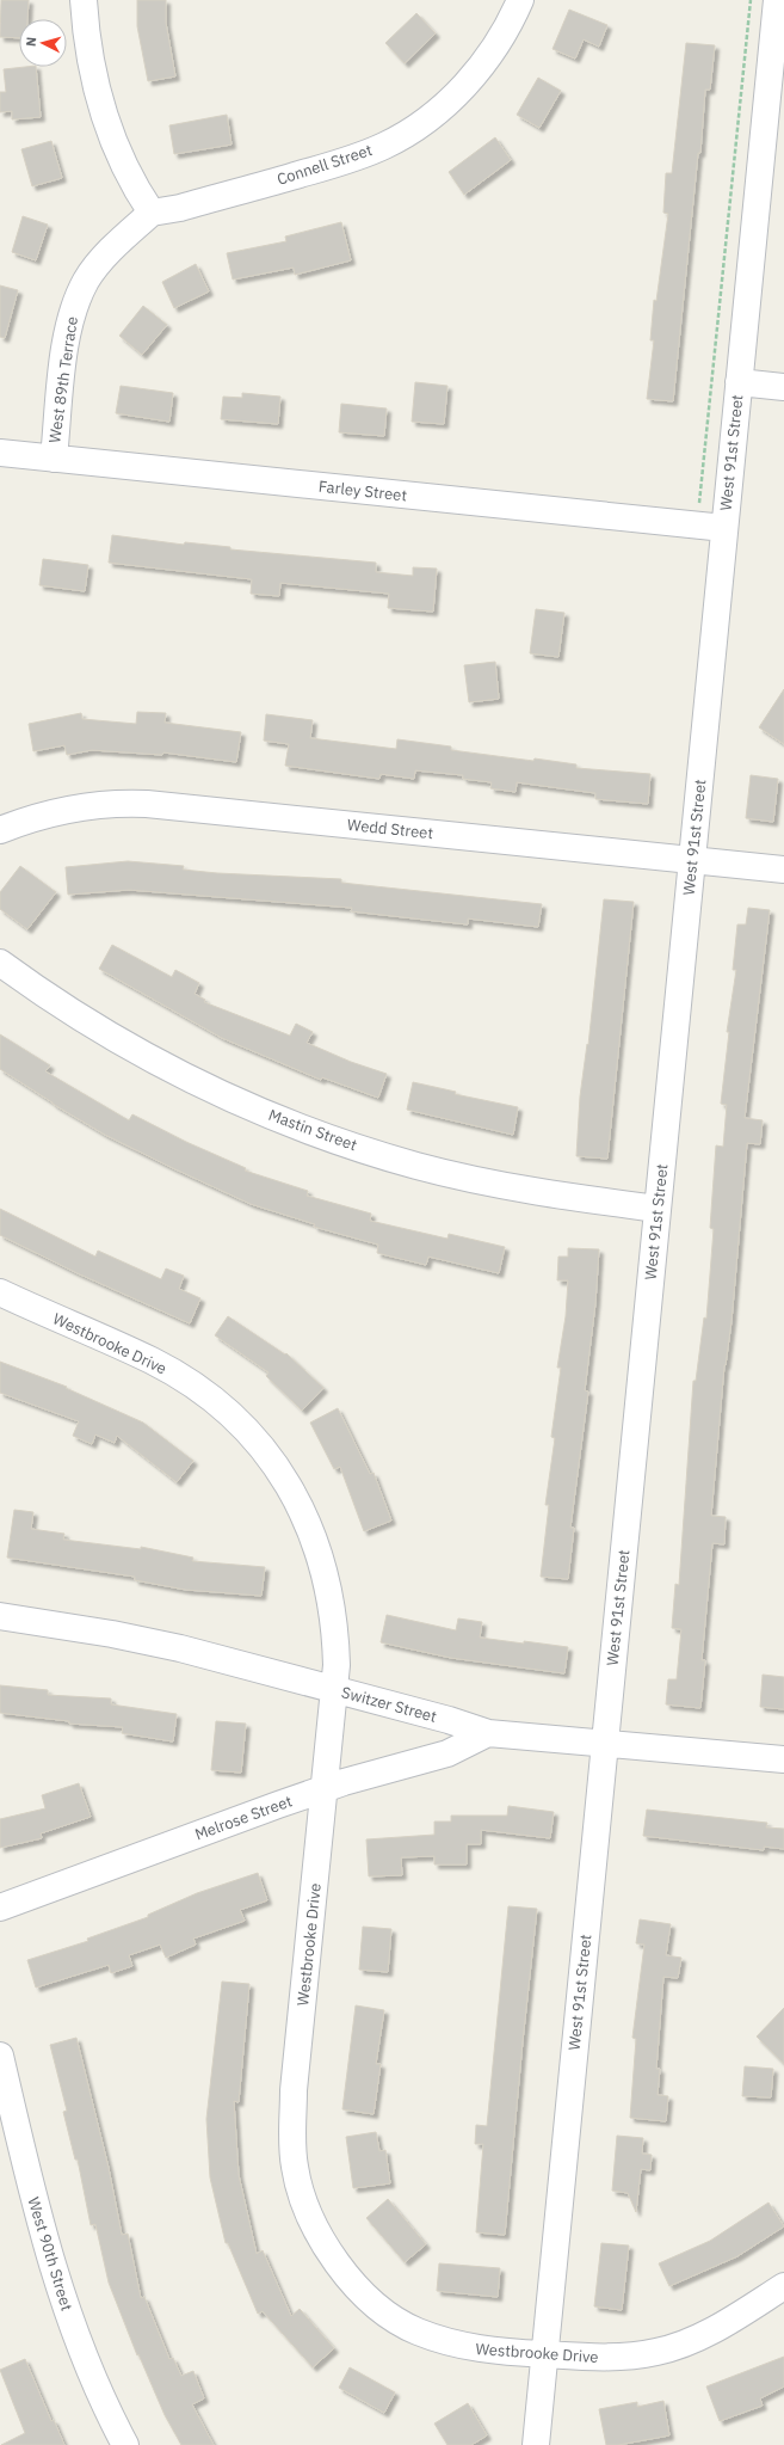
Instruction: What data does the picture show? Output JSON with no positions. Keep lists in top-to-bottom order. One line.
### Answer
{"streets":{"street":["Connell Street","West 89th Terrace","West 91st Street","Farley Street","Wedd Street","Mastin Street","Westbrooke Drive","Switzer Street","Melrose Street","West 90th Street"]},"crossings":[["Connell Street","West 89th Terrace"],["West 89th Terrace","Farley Street"],["West 91st Street","Farley Street"],["West 91st Street","Wedd Street"],["West 91st Street","Mastin Street"],["West 91st Street","Westbrooke Drive"],["West 91st Street","Switzer Street"],["Westbrooke Drive","Switzer Street"],["Westbrooke Drive","Melrose Street"],["Switzer Street","Melrose Street"]],"north":"left"}
